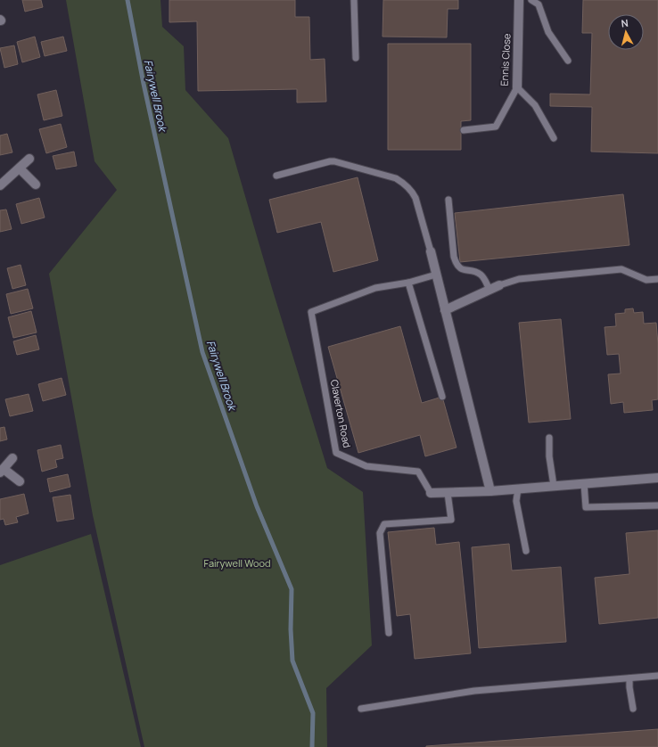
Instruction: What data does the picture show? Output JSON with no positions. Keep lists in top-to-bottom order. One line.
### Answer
{"streets":{"street":["Ennis Close","Claverton Road"]},"water":["Fairywell Brook"],"parks":["Fairywell Wood"],"north":"top"}
